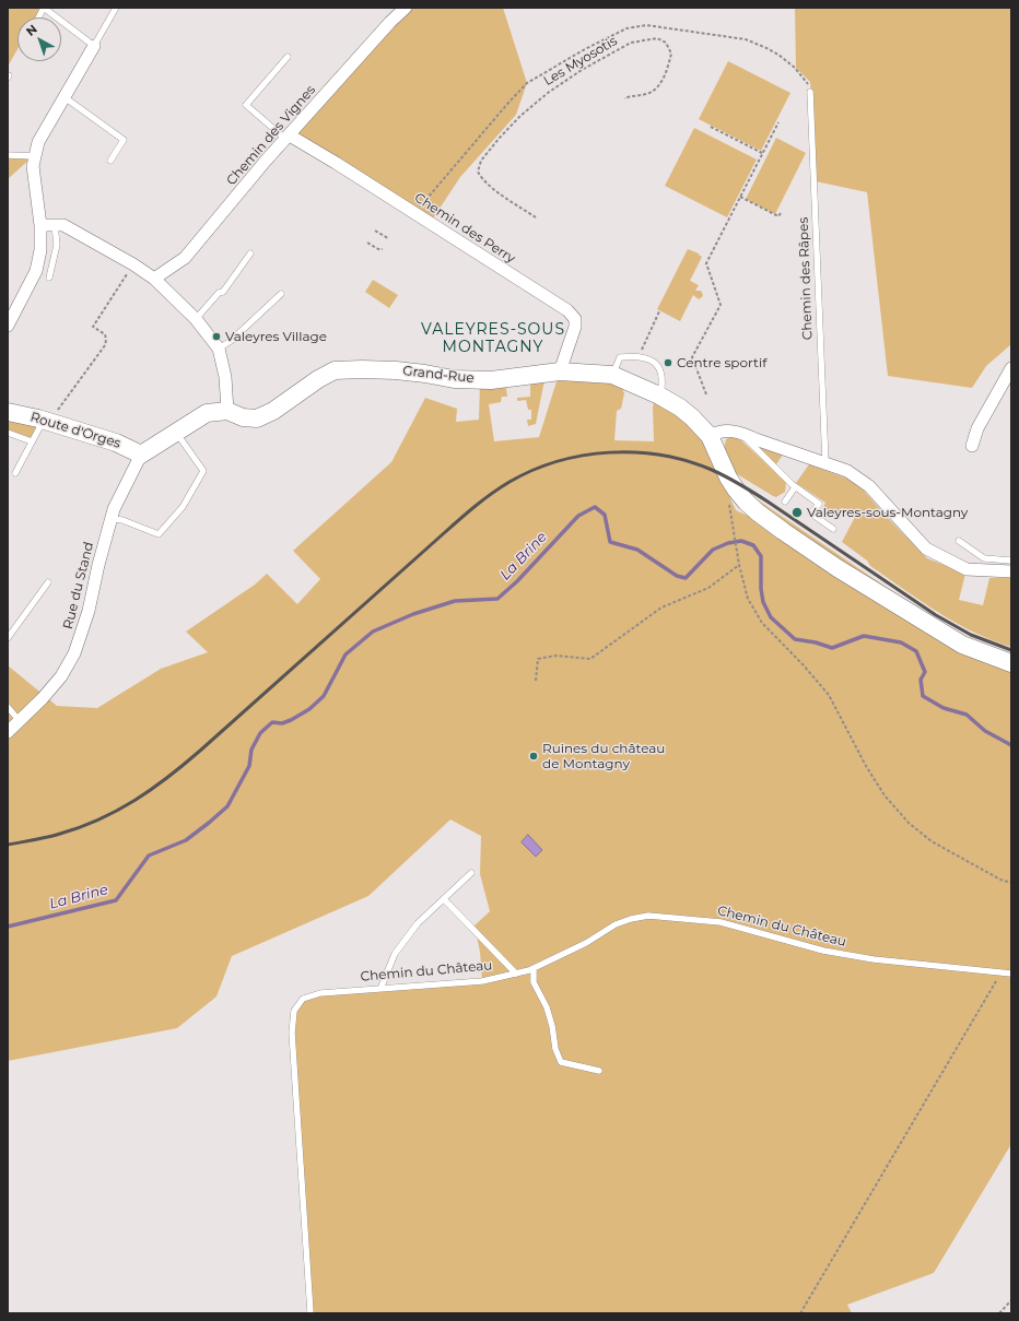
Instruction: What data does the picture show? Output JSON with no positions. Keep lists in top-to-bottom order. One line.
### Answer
{"streets":{"street":["Chemin des Vignes","Chemin des Perry","Grand-Rue","Route d'Orges","Rue du Stand"],"lane":["Chemin des Râpes","Chemin du Château"],"path":["Les Myosotis"]},"crossings":[["Chemin des Vignes","Chemin des Perry"],["Chemin des Perry","Grand-Rue"],["Grand-Rue","Route d'Orges"],["Grand-Rue","Rue du Stand"],["Route d'Orges","Rue du Stand"]],"districts":["VALEYRES-SOUS MONTAGNY"],"water":["La Brine"],"places":["Valeyres Village","Centre sportif","Valeyres-sous-Montagny","Ruines du château de Montagny"],"north":"top left"}
